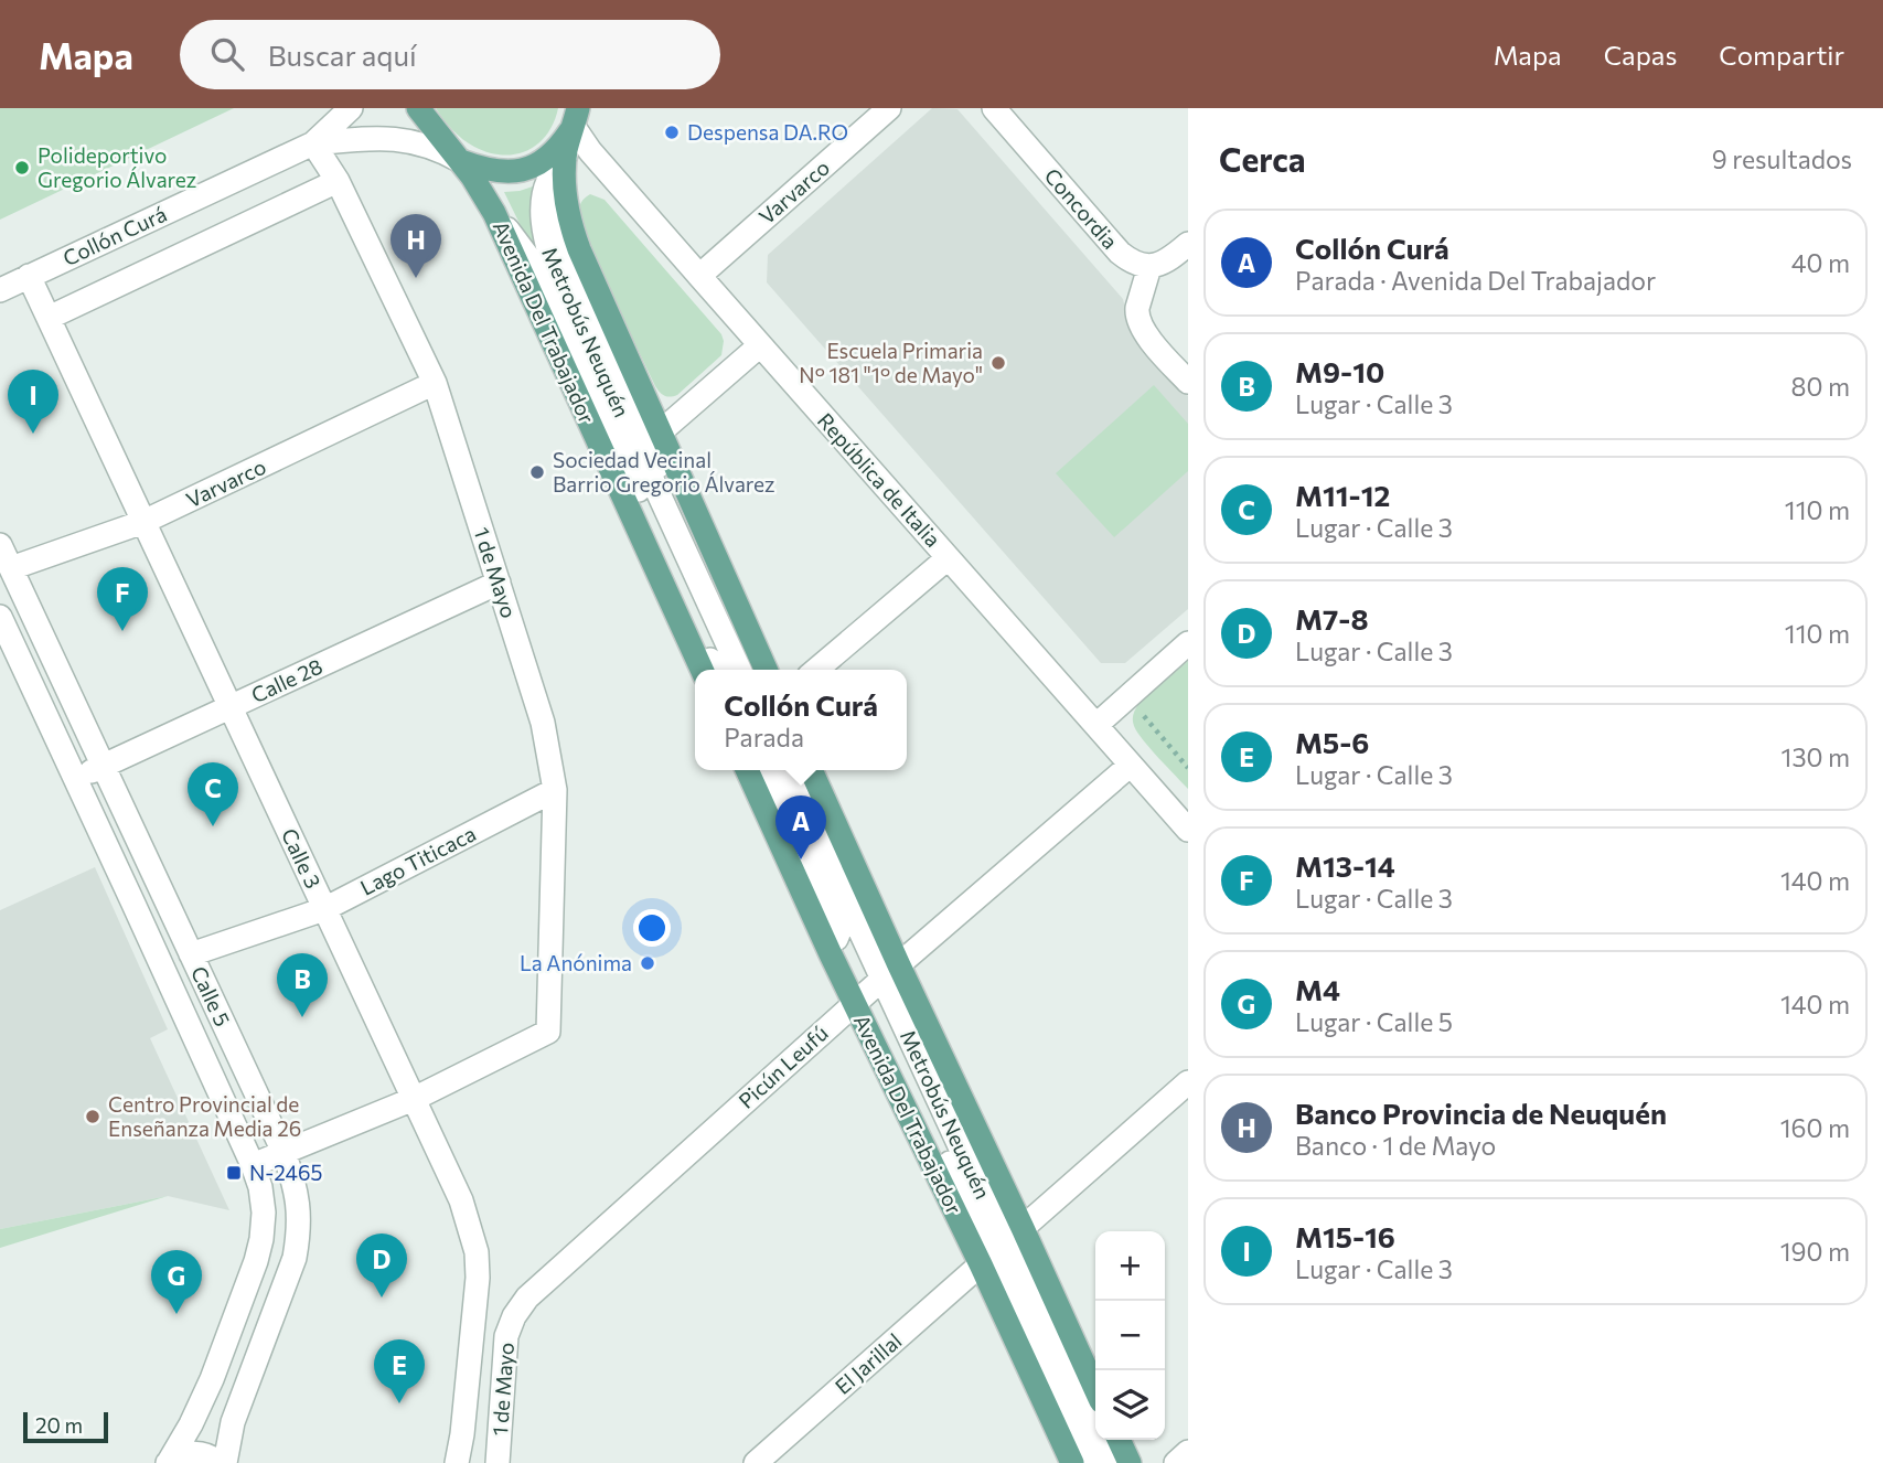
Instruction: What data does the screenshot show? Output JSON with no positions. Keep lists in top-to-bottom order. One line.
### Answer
{"streets":{"main road":["Collón Curá","Avenida Del Trabajador"],"street":["Varvarco","Concordia","Metrobús Neuquén","República de Italia","1 de Mayo","Calle 28","Calle 3","Lago Titicaca","Calle 5","Picún Leufú","El Jarillal"]},"crossings":[["Varvarco","República de Italia"],["Varvarco","1 de Mayo"],["Varvarco","Calle 3"],["Varvarco","Calle 5"],["Collón Curá","Avenida Del Trabajador"],["Collón Curá","República de Italia"],["Collón Curá","1 de Mayo"],["Collón Curá","Calle 3"],["Avenida Del Trabajador","Metrobús Neuquén"],["Avenida Del Trabajador","Picún Leufú"],["Avenida Del Trabajador","El Jarillal"],["Metrobús Neuquén","Picún Leufú"],["República de Italia","Picún Leufú"],["1 de Mayo","Calle 28"],["1 de Mayo","Calle 3"],["1 de Mayo","Lago Titicaca"],["1 de Mayo","Picún Leufú"],["Calle 28","Calle 3"],["Calle 28","Calle 5"],["Calle 3","Lago Titicaca"],["Lago Titicaca","Calle 5"]],"places":{"other":["Despensa DA.RO","Polideportivo Gregorio Álvarez","Escuela Primaria N° 181 \"1° de Mayo\"","Sociedad Vecinal Barrio Gregorio Álvarez","La Anónima","Centro Provincial de Enseñanza Media 26"],"transit":["N-2465"]},"scale_bar":"20 m","page":{"header":"Mapa","search":"Buscar aquí","nav":["Mapa","Capas","Compartir"],"heading":["Cerca","9 resultados"],"list":[{"mark":"A","name":"Collón Curá","note":"Parada · Avenida Del Trabajador","value":"40 m"},{"mark":"B","name":"M9-10","note":"Lugar · Calle 3","value":"80 m"},{"mark":"C","name":"M11-12","note":"Lugar · Calle 3","value":"110 m"},{"mark":"D","name":"M7-8","note":"Lugar · Calle 3","value":"110 m"},{"mark":"E","name":"M5-6","note":"Lugar · Calle 3","value":"130 m"},{"mark":"F","name":"M13-14","note":"Lugar · Calle 3","value":"140 m"},{"mark":"G","name":"M4","note":"Lugar · Calle 5","value":"140 m"},{"mark":"H","name":"Banco Provincia de Neuquén","note":"Banco · 1 de Mayo","value":"160 m"},{"mark":"I","name":"M15-16","note":"Lugar · Calle 3","value":"190 m"}],"pins":["H","I","F","C","A","B","D","G","E"],"popup":["Collón Curá","Parada"],"map_buttons":["+","−"],"scale":"20 m"}}
